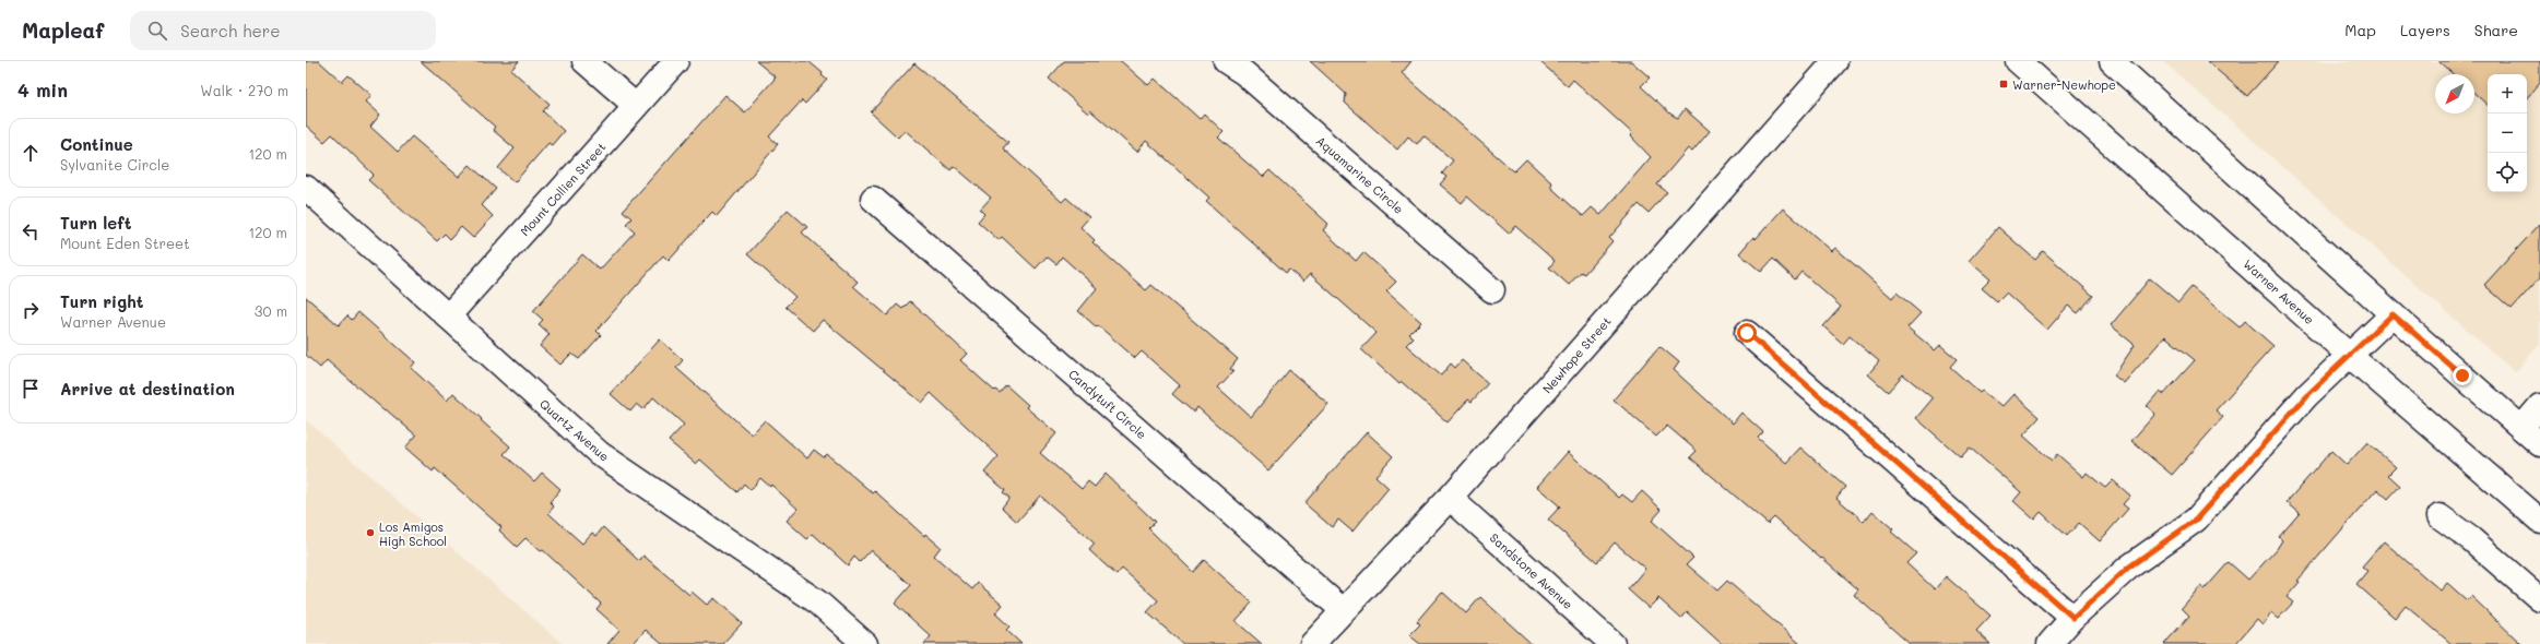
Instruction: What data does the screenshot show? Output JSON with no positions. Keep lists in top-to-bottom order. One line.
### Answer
{"streets":{"street":["Aquamarine Circle","Mount Collien Street","Warner Avenue","Newhope Street","Candytuft Circle","Quartz Avenue","Sandstone Avenue"]},"crossings":[["Mount Collien Street","Quartz Avenue"],["Newhope Street","Candytuft Circle"],["Newhope Street","Sandstone Avenue"]],"places":{"transit":["Warner-Newhope"],"other":["Los Amigos High School"]},"north":"bottom left","page":{"header":"Mapleaf","search":"Search here","nav":["Map","Layers","Share"],"heading":["4 min","Walk · 270 m"],"map_buttons":["+","−"],"list":[["Continue","Sylvanite Circle","120 m"],["Turn left","Mount Eden Street","120 m"],["Turn right","Warner Avenue","30 m"],"Arrive at destination"]}}
